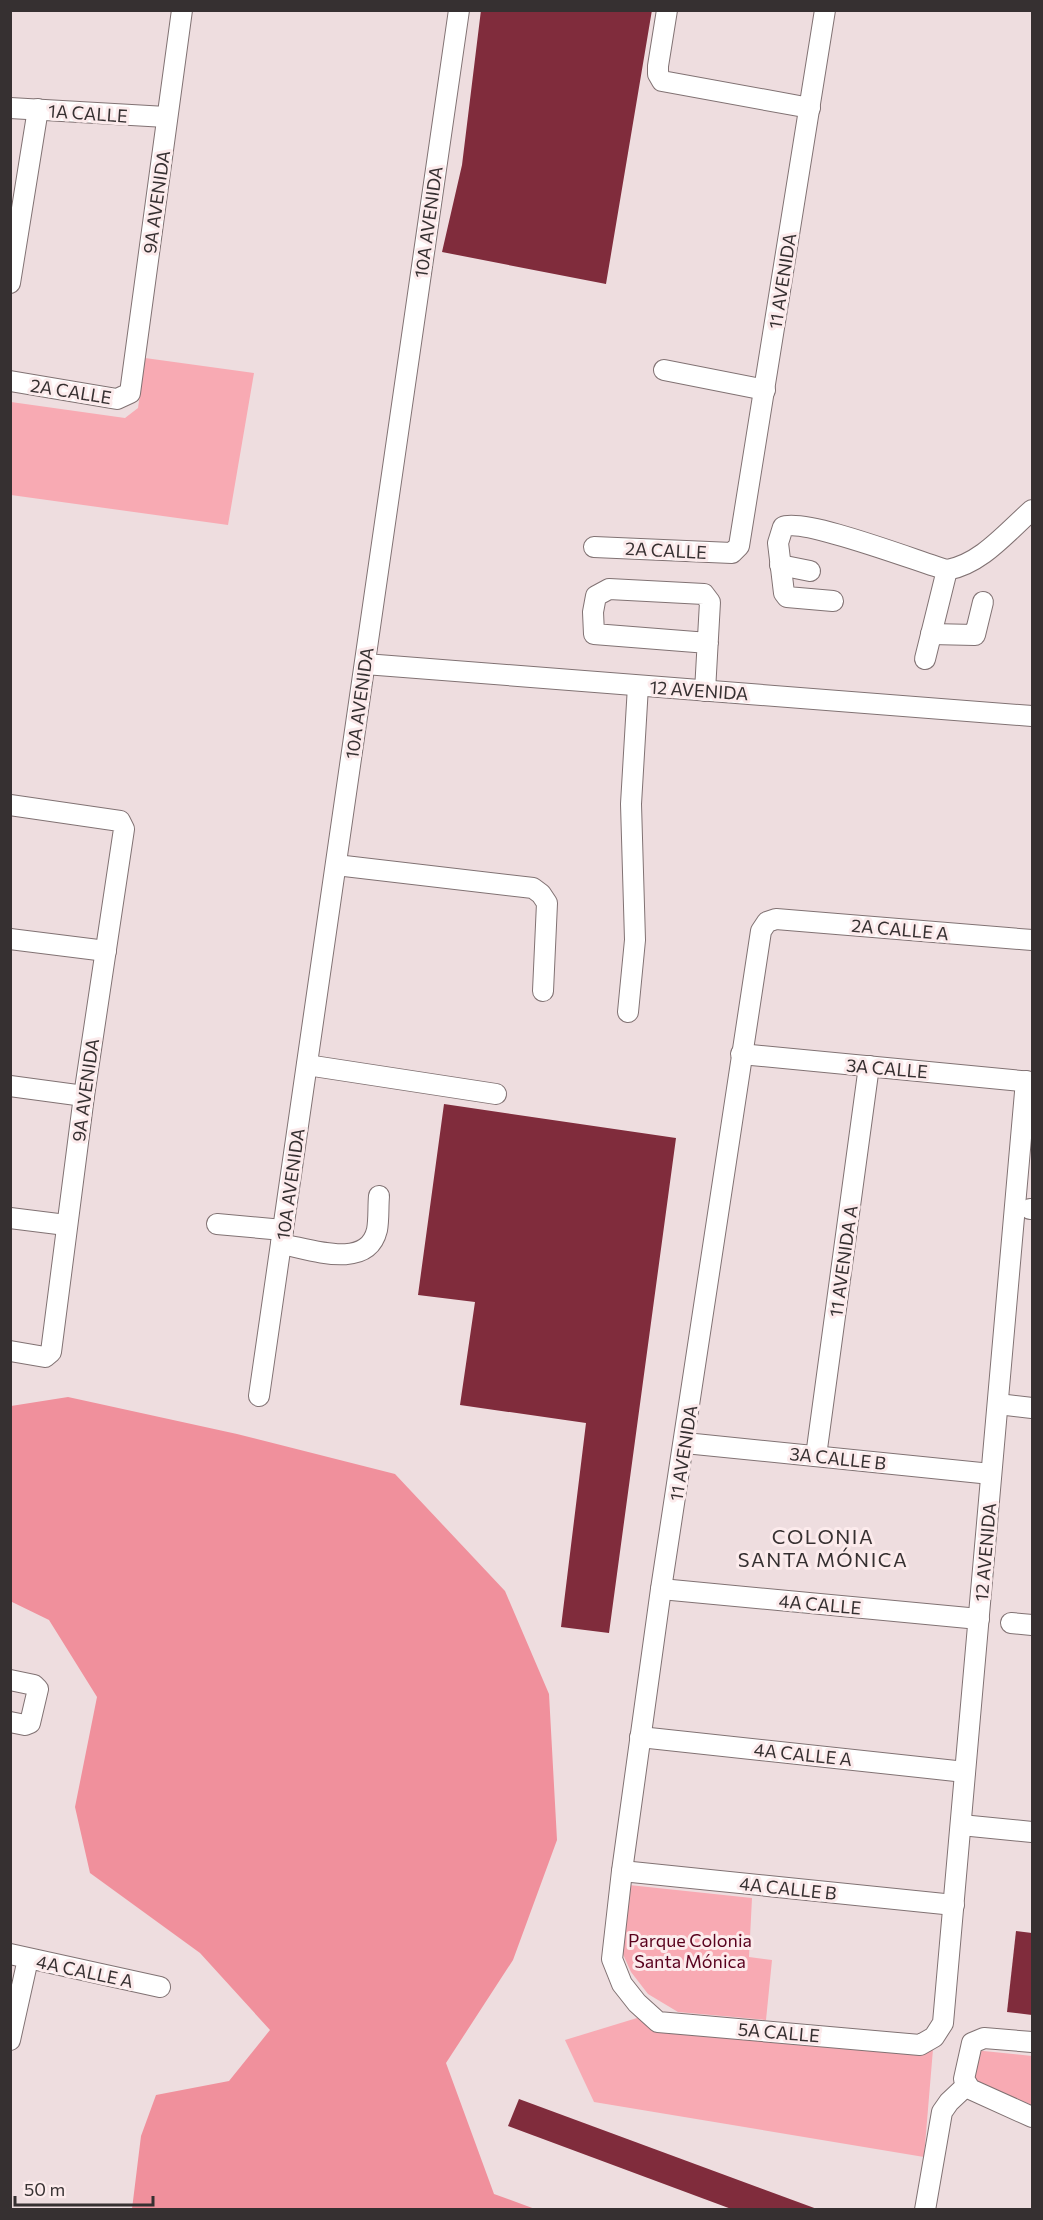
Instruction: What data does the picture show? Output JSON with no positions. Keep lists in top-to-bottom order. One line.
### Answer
{"streets":{"street":["1A CALLE","9A AVENIDA","10A AVENIDA","11 AVENIDA","2A CALLE","12 AVENIDA","2A CALLE A","3A CALLE","11 AVENIDA A","3A CALLE B","4A CALLE","4A CALLE A","4A CALLE B","5A CALLE"]},"crossings":[["1A CALLE","9A AVENIDA"],["9A AVENIDA","2A CALLE"],["10A AVENIDA","12 AVENIDA"],["11 AVENIDA","2A CALLE"],["11 AVENIDA","2A CALLE A"],["11 AVENIDA","3A CALLE"],["11 AVENIDA","3A CALLE B"],["11 AVENIDA","4A CALLE"],["11 AVENIDA","4A CALLE A"],["11 AVENIDA","4A CALLE B"],["11 AVENIDA","5A CALLE"],["12 AVENIDA","3A CALLE"],["12 AVENIDA","3A CALLE B"],["12 AVENIDA","4A CALLE"],["12 AVENIDA","4A CALLE A"],["12 AVENIDA","4A CALLE B"],["12 AVENIDA","5A CALLE"],["3A CALLE","11 AVENIDA A"],["11 AVENIDA A","3A CALLE B"]],"districts":["COLONIA SANTA MÓNICA"],"parks":["Parque Colonia Santa Mónica"],"scale_bar":"50 m"}
